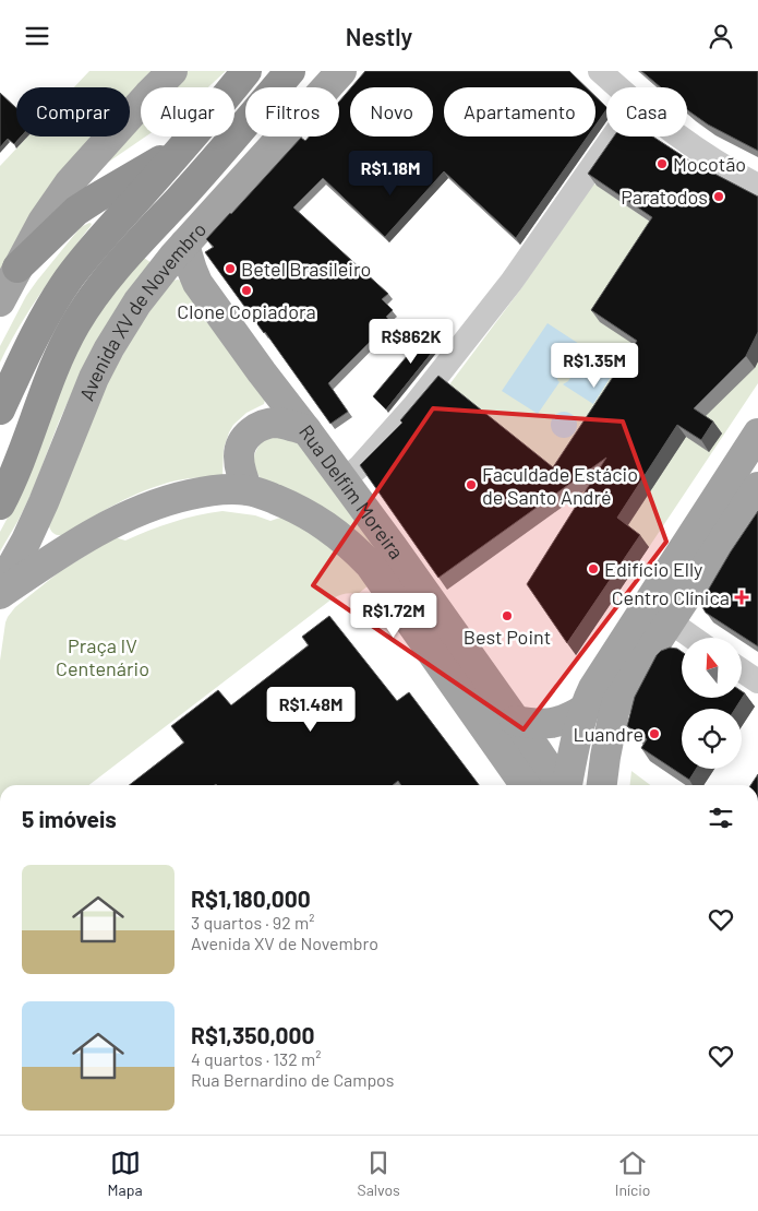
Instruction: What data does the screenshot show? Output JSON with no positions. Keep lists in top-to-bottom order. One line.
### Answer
{"streets":{"highway":["Avenida XV de Novembro"],"main road":["Rua Delfim Moreira"]},"crossings":[["Avenida XV de Novembro","Rua Delfim Moreira"]],"parks":["Praça IV Centenário"],"places":{"other":["Mocotão","Paratodos","Betel Brasileiro","Clone Copiadora","Faculdade Estácio de Santo André","Edifício Elly","Best Point","Luandre"],"health":["Centro Clínica"]},"north":"top","page":{"header":"Nestly","chip":["Comprar","Alugar","Filtros","Novo","Apartamento","Casa"],"price":["R$1.18M","R$862K","R$1.35M","R$1.72M","R$1.48M"],"heading":"5 imóveis","list":[{"name":"R$1,180,000","note":"3 quartos · 92 m² · Avenida XV de Novembro"},{"name":"R$1,350,000","note":"4 quartos · 132 m² · Rua Bernardino de Campos"}],"tabs":["Mapa","Salvos","Início"]}}
